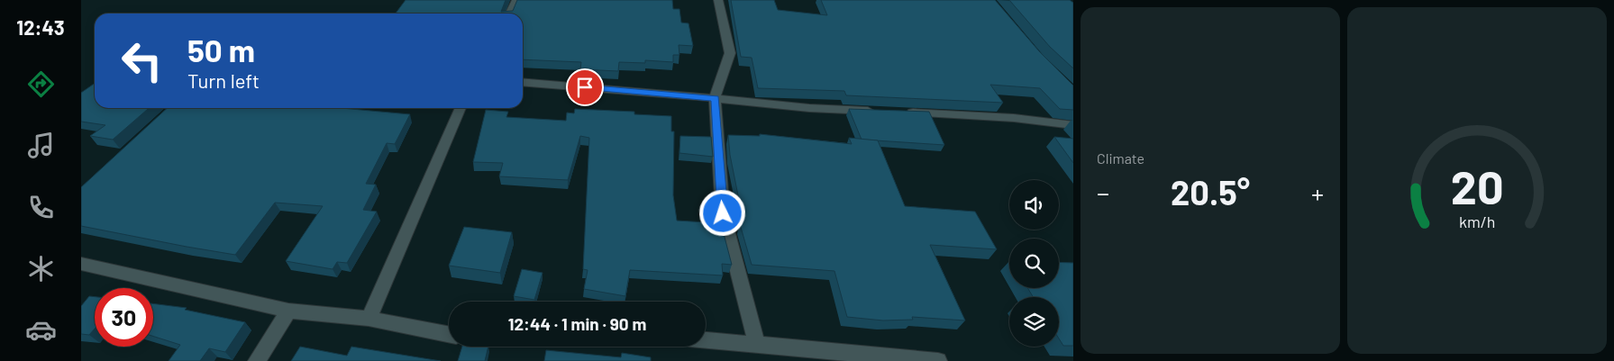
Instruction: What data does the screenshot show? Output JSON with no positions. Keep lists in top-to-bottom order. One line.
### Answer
{"page":{"tabs":"12:43","tile":"Climate","turn":["50 m","Turn left"],"heat":["−","20.5°","+"],"limit":"30","trip":"12:44 · 1 min · 90 m","gauge":["20","km/h"]}}
